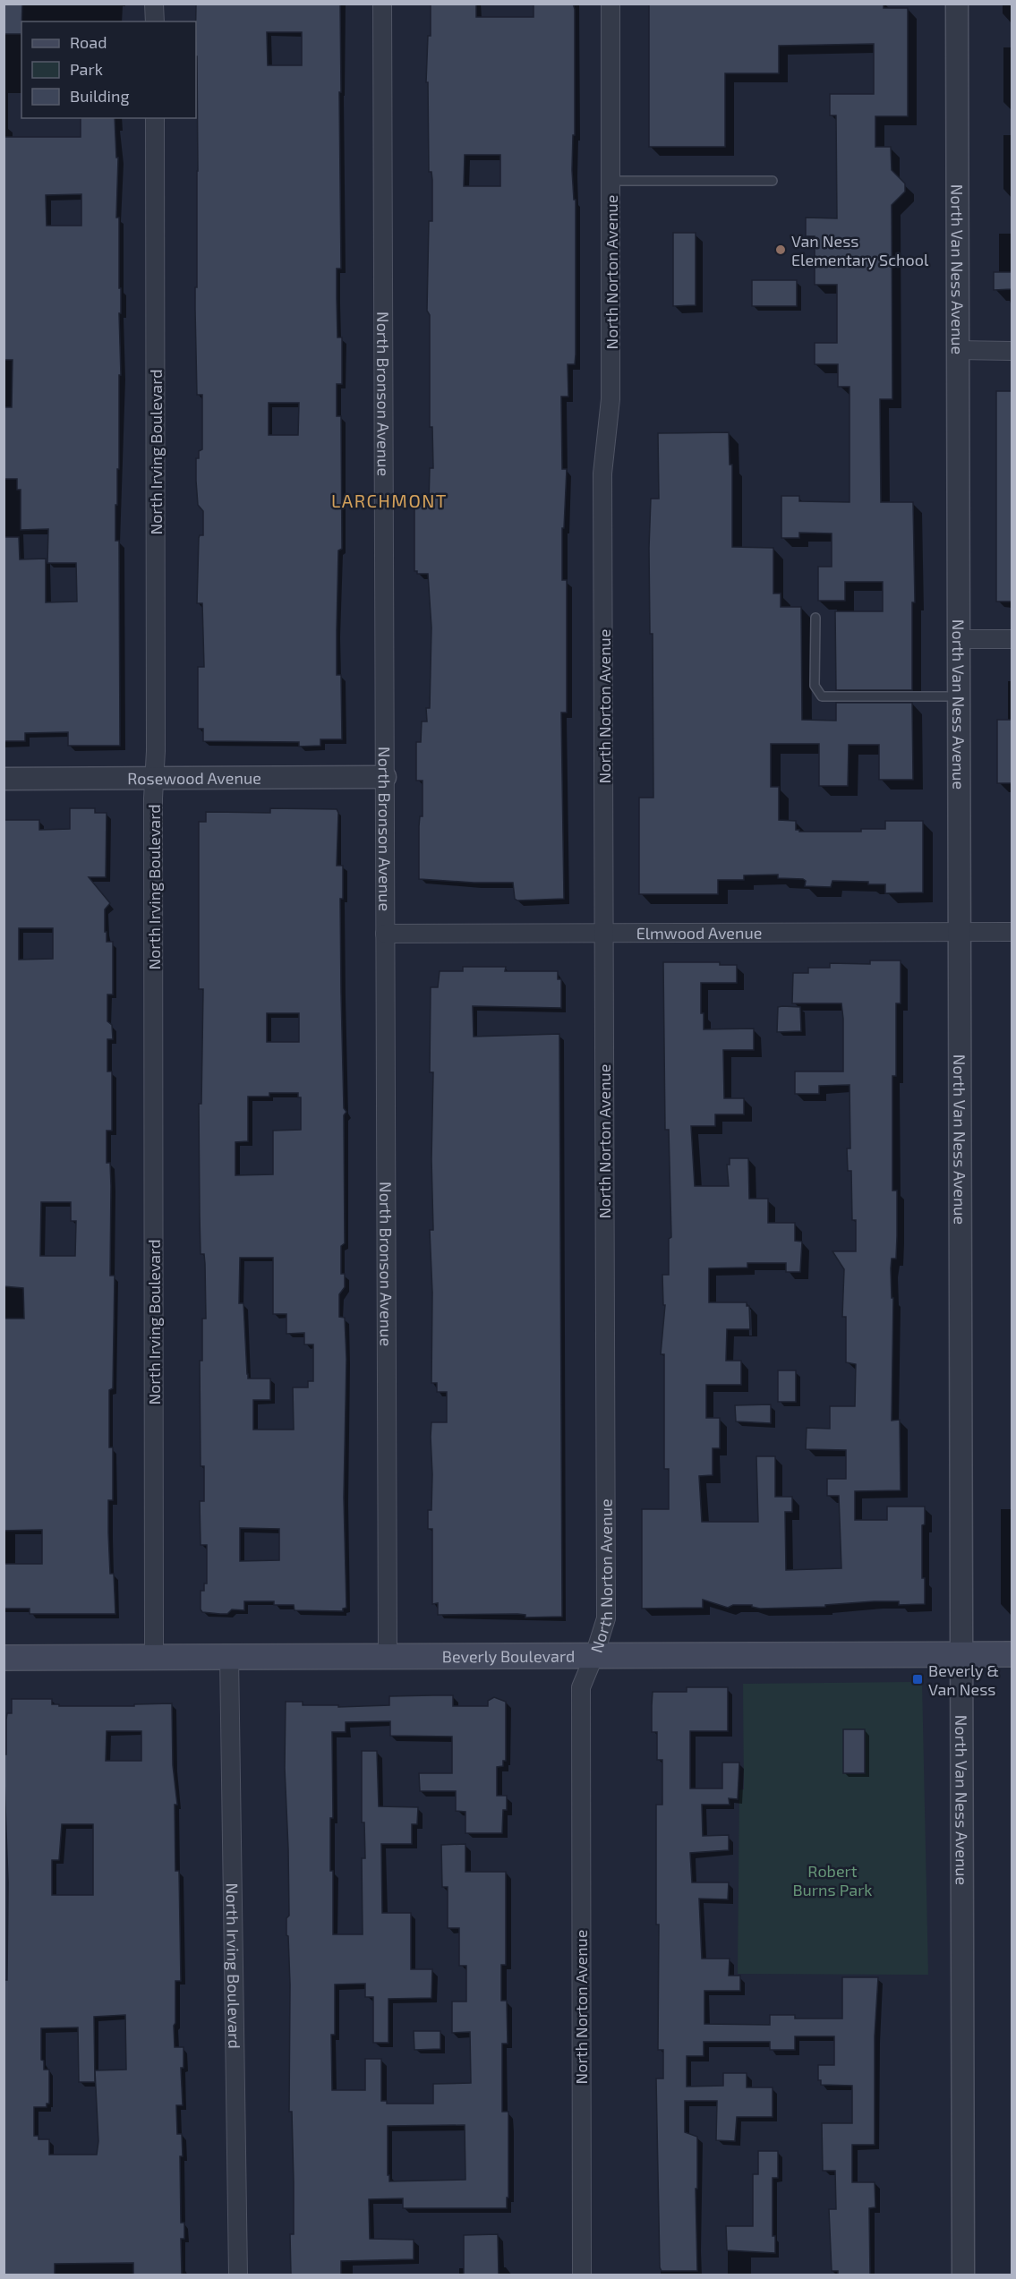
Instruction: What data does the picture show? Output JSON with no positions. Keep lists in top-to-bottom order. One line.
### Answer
{"streets":{"main road":["Beverly Boulevard"],"street":["North Van Ness Avenue","North Norton Avenue","North Bronson Avenue","North Irving Boulevard","Rosewood Avenue","Elmwood Avenue"]},"crossings":[["North Van Ness Avenue","Elmwood Avenue"],["North Van Ness Avenue","Beverly Boulevard"],["North Norton Avenue","Elmwood Avenue"],["North Norton Avenue","Beverly Boulevard"],["North Bronson Avenue","Rosewood Avenue"],["North Bronson Avenue","Elmwood Avenue"],["North Bronson Avenue","Beverly Boulevard"],["North Irving Boulevard","Rosewood Avenue"],["North Irving Boulevard","Beverly Boulevard"]],"districts":["LARCHMONT"],"parks":["Robert Burns Park"],"places":{"other":["Van Ness Elementary School"],"transit":["Beverly & Van Ness"]},"legend":["Road","Park","Building"]}
